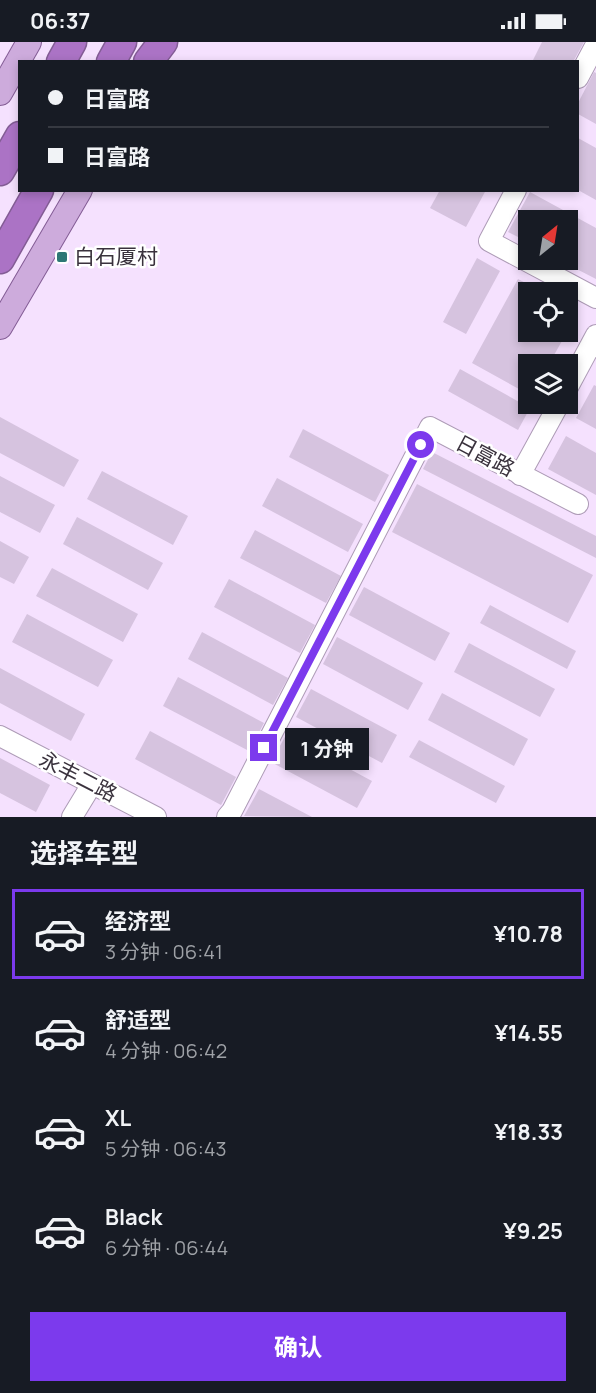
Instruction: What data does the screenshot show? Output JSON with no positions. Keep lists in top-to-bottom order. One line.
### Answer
{"streets":{"street":["日富路","永丰二路"]},"places":{"transit":["白石厦村"]},"north":"top right","page":{"status":"06:37","banner":["日富路","日富路"],"bubble":"1 分钟","heading":"选择车型","list":[{"name":"经济型","note":"3 分钟 · 06:41","value":"¥10.78"},{"name":"舒适型","note":"4 分钟 · 06:42","value":"¥14.55"},{"name":"XL","note":"5 分钟 · 06:43","value":"¥18.33"},{"name":"Black","note":"6 分钟 · 06:44","value":"¥9.25"}],"buttons":"确认"}}
